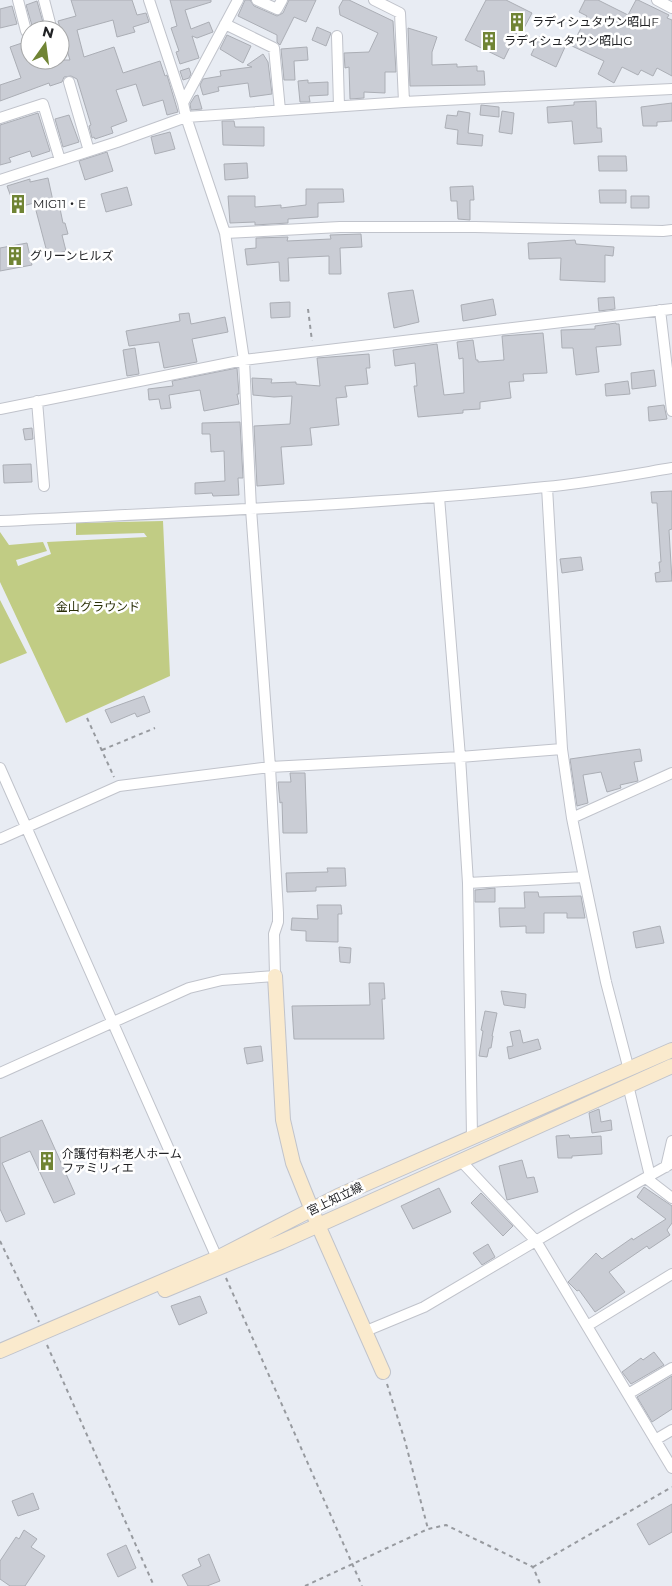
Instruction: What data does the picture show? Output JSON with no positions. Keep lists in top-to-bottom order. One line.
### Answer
{"streets":{"main road":["宮上知立線"]},"parks":["金山グラウンド"],"places":{"building":["ラディシュタウン昭山F","ラディシュタウン昭山G","MIG11・E","グリーンヒルズ","介護付有料老人ホーム ファミリィエ"]},"north":"top"}
